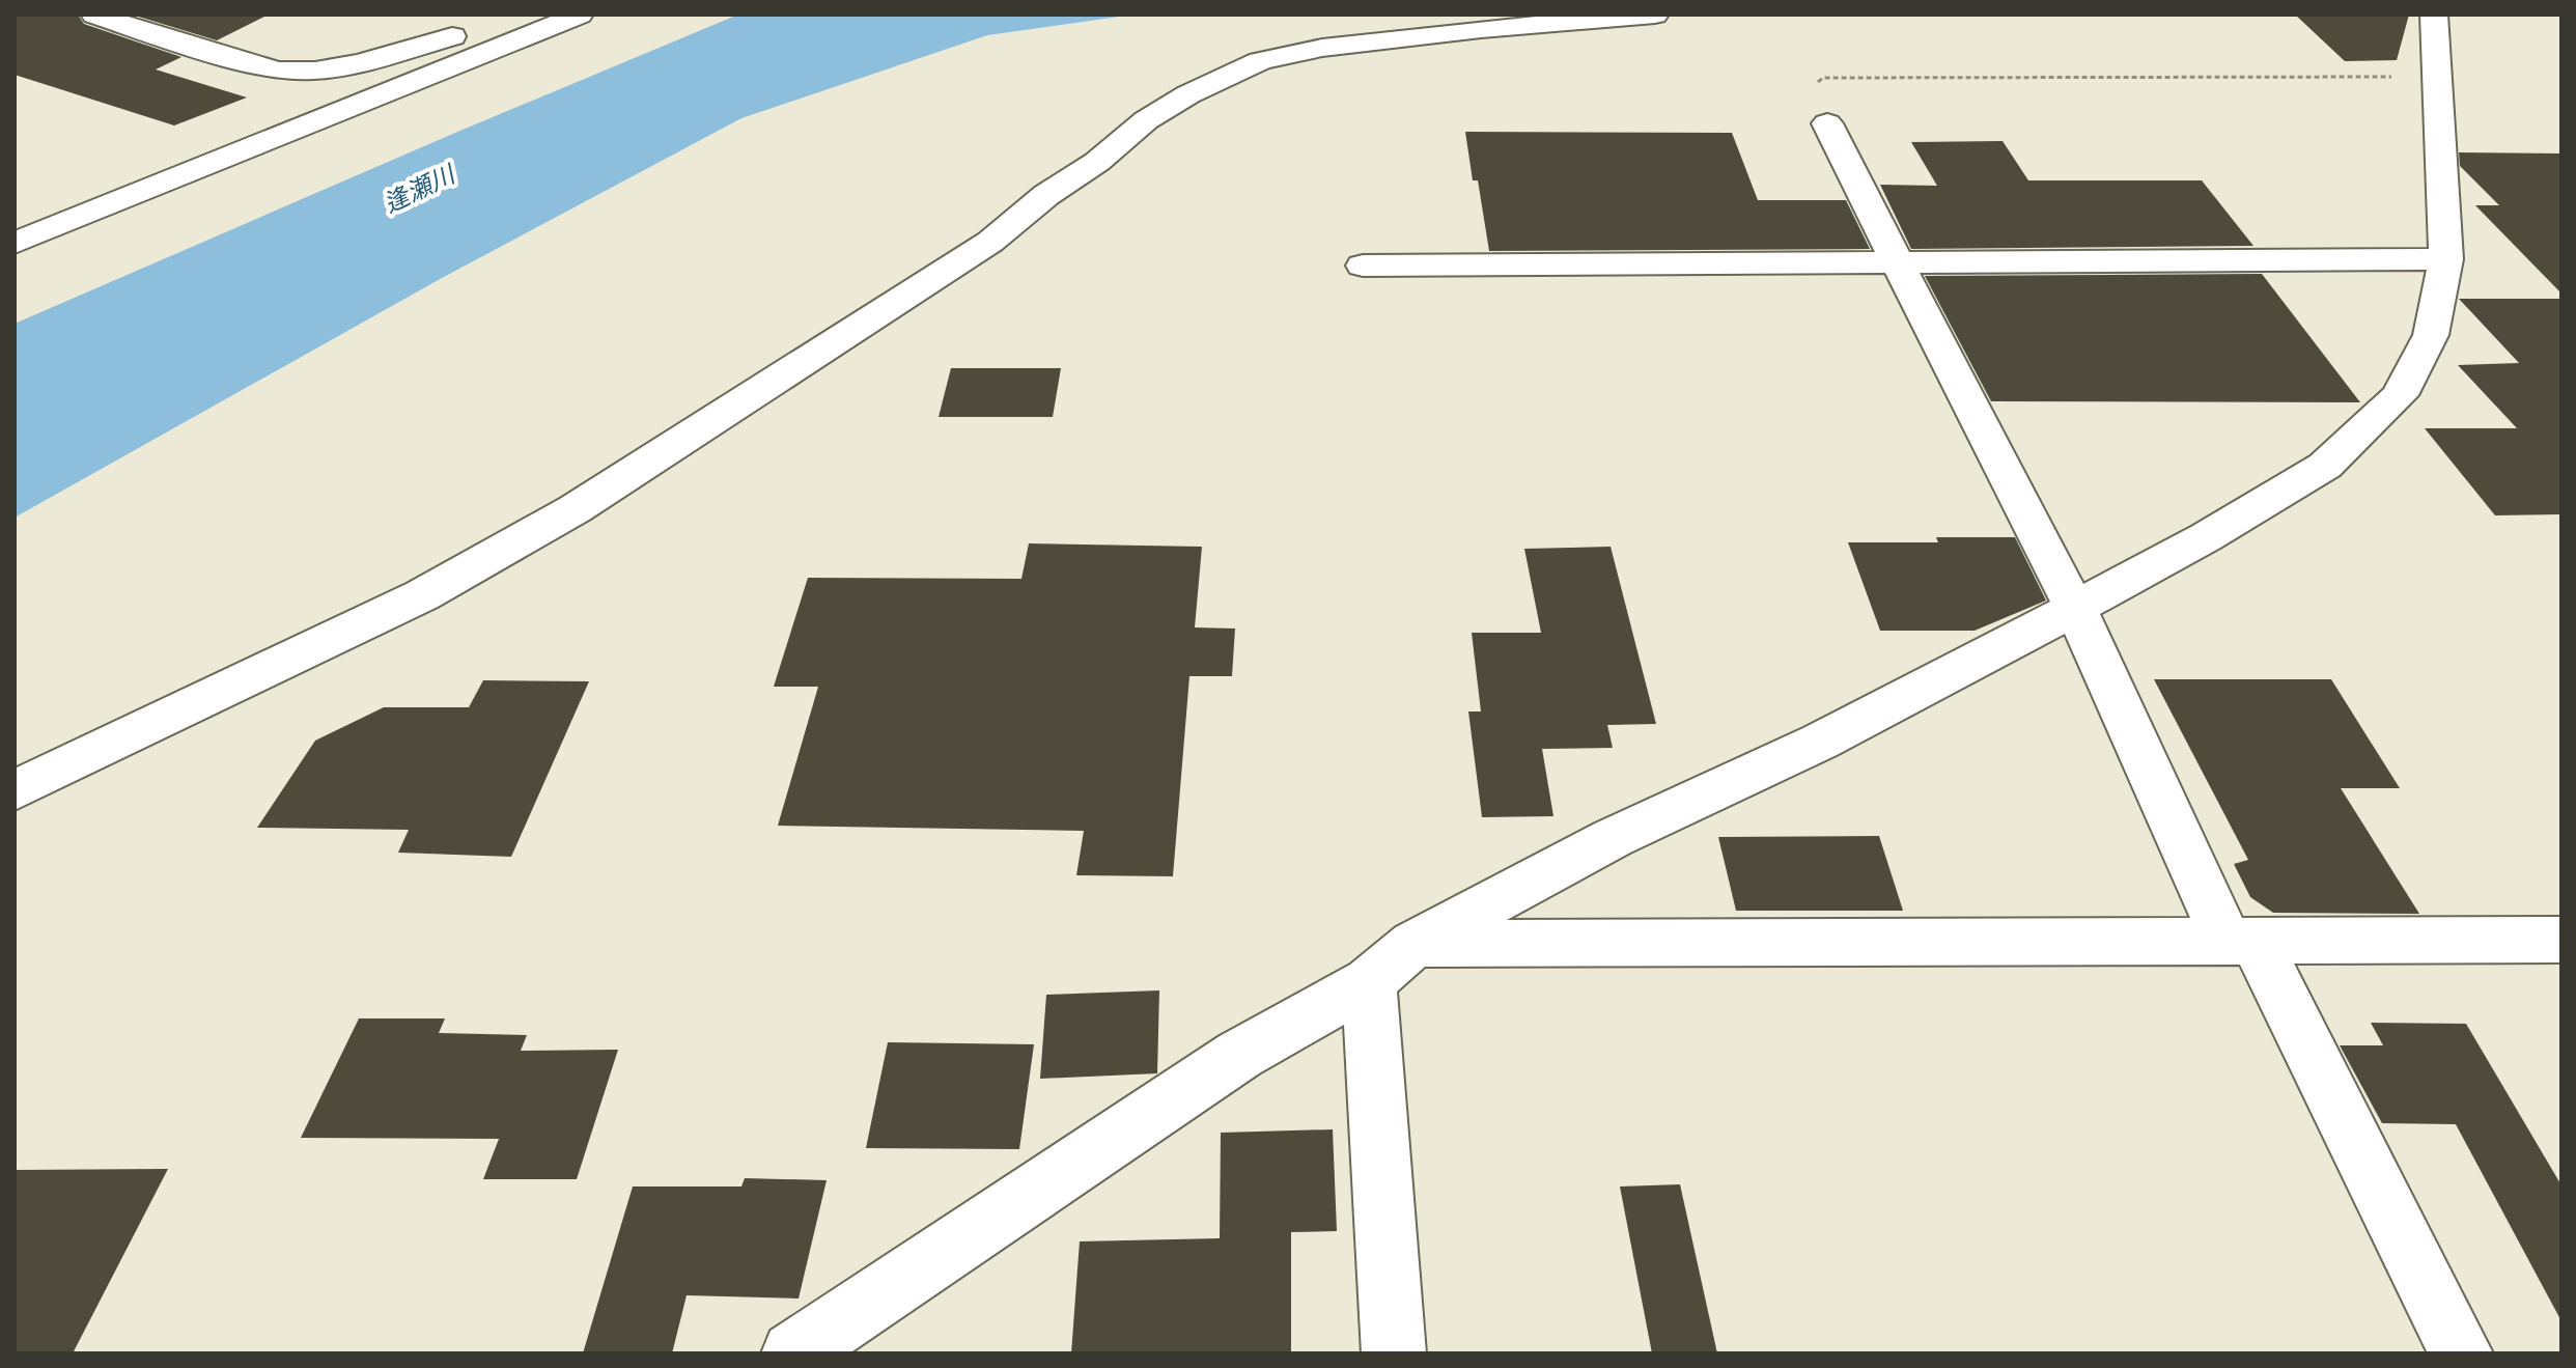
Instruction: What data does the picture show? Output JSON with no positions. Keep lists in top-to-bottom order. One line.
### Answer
{"water":["逢瀬川"]}
